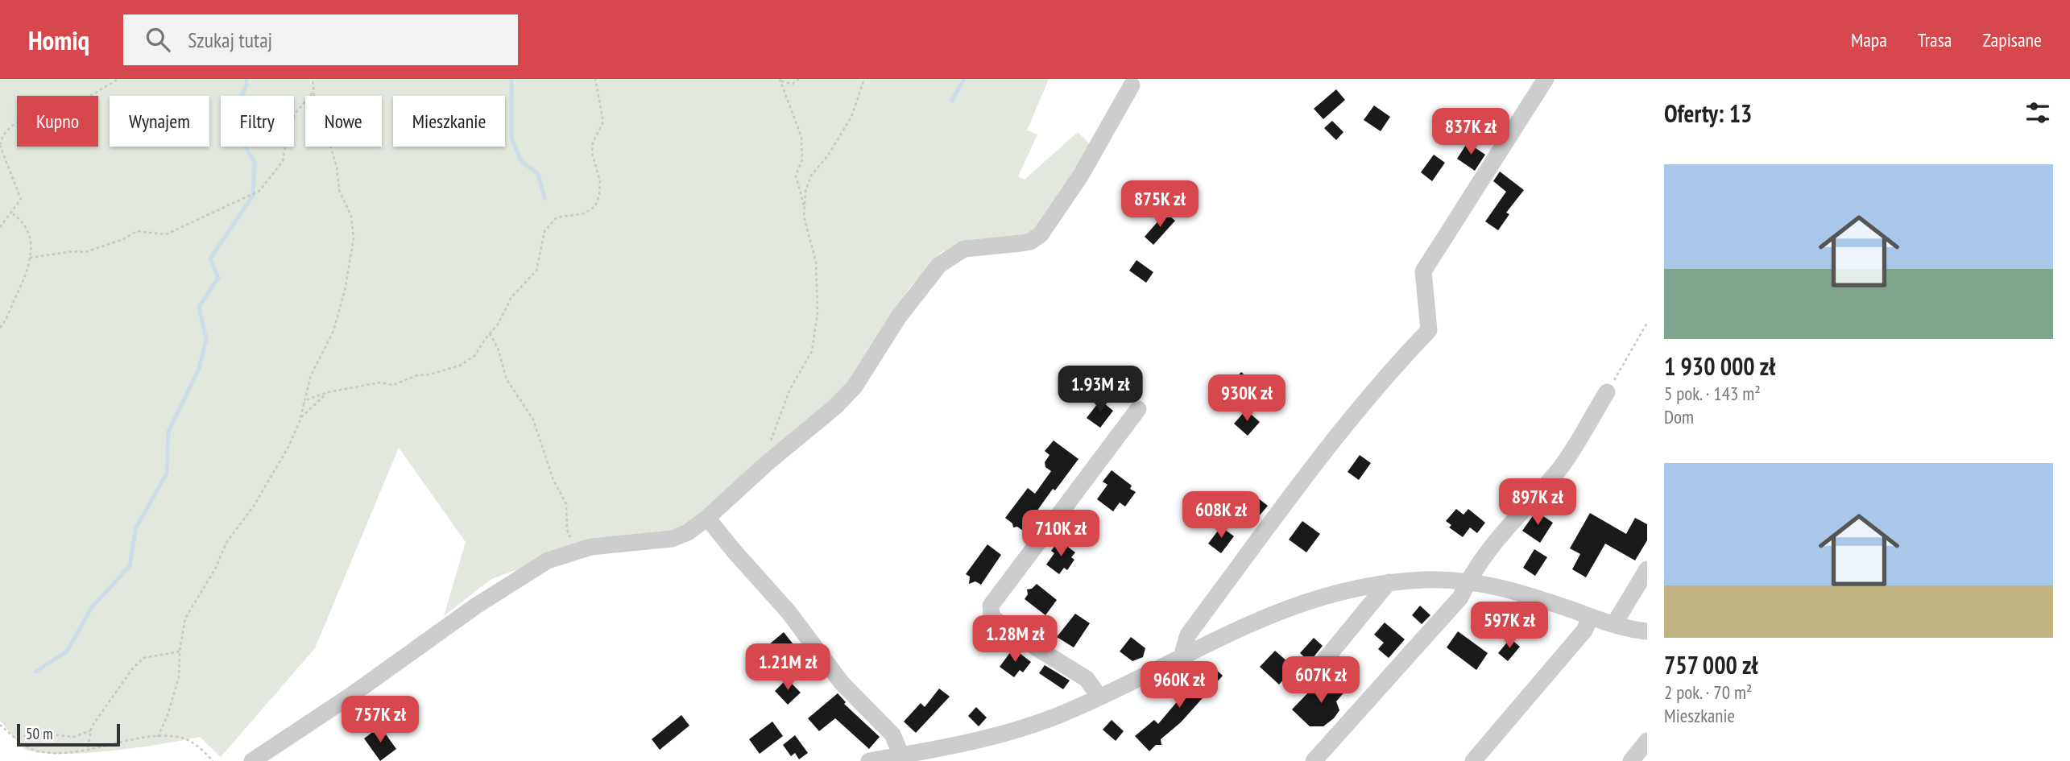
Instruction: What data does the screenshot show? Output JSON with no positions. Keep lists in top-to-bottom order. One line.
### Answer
{"scale_bar":"50 m","page":{"header":"Homiq","search":"Szukaj tutaj","nav":["Mapa","Trasa","Zapisane"],"heading":"Oferty: 13","chip":["Kupno","Wynajem","Filtry","Nowe","Mieszkanie"],"price":["837K zł","875K zł","1.93M zł","930K zł","897K zł","608K zł","710K zł","597K zł","1.28M zł","1.21M zł","607K zł","960K zł","757K zł"],"list":[{"name":"1 930 000 zł","note":"5 pok. · 143 m² · Dom"},{"name":"757 000 zł","note":"2 pok. · 70 m² · Mieszkanie"}],"scale":"50 m"}}
